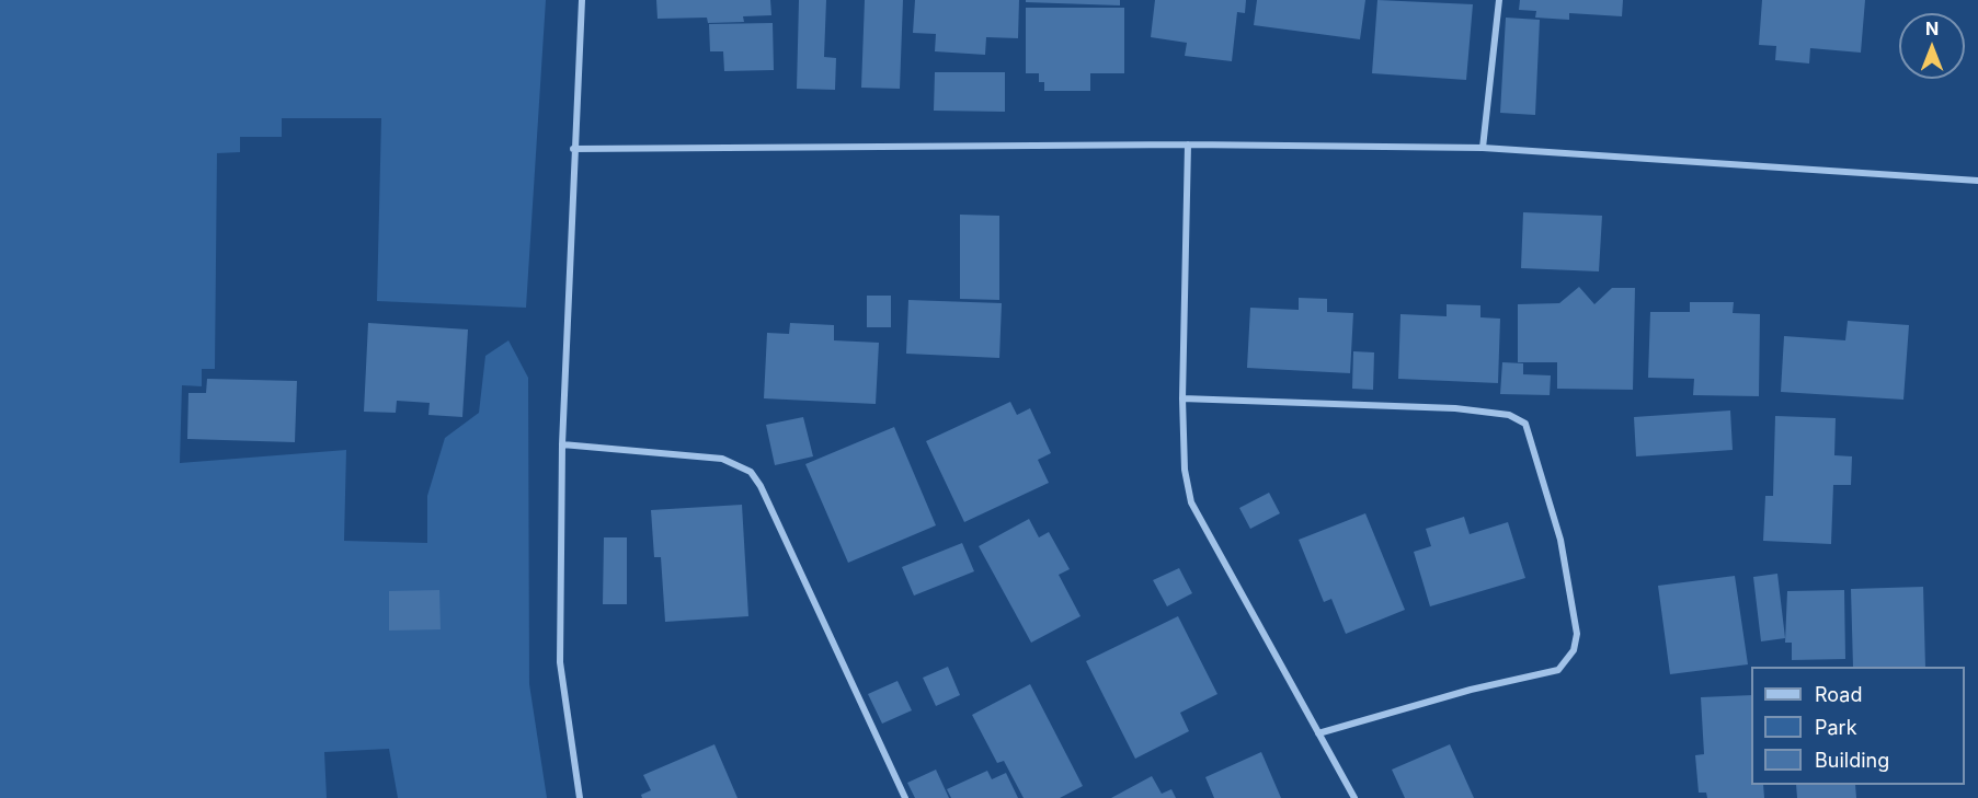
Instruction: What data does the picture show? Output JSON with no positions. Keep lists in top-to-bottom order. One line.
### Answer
{"legend":["Road","Park","Building"],"north":"top"}
